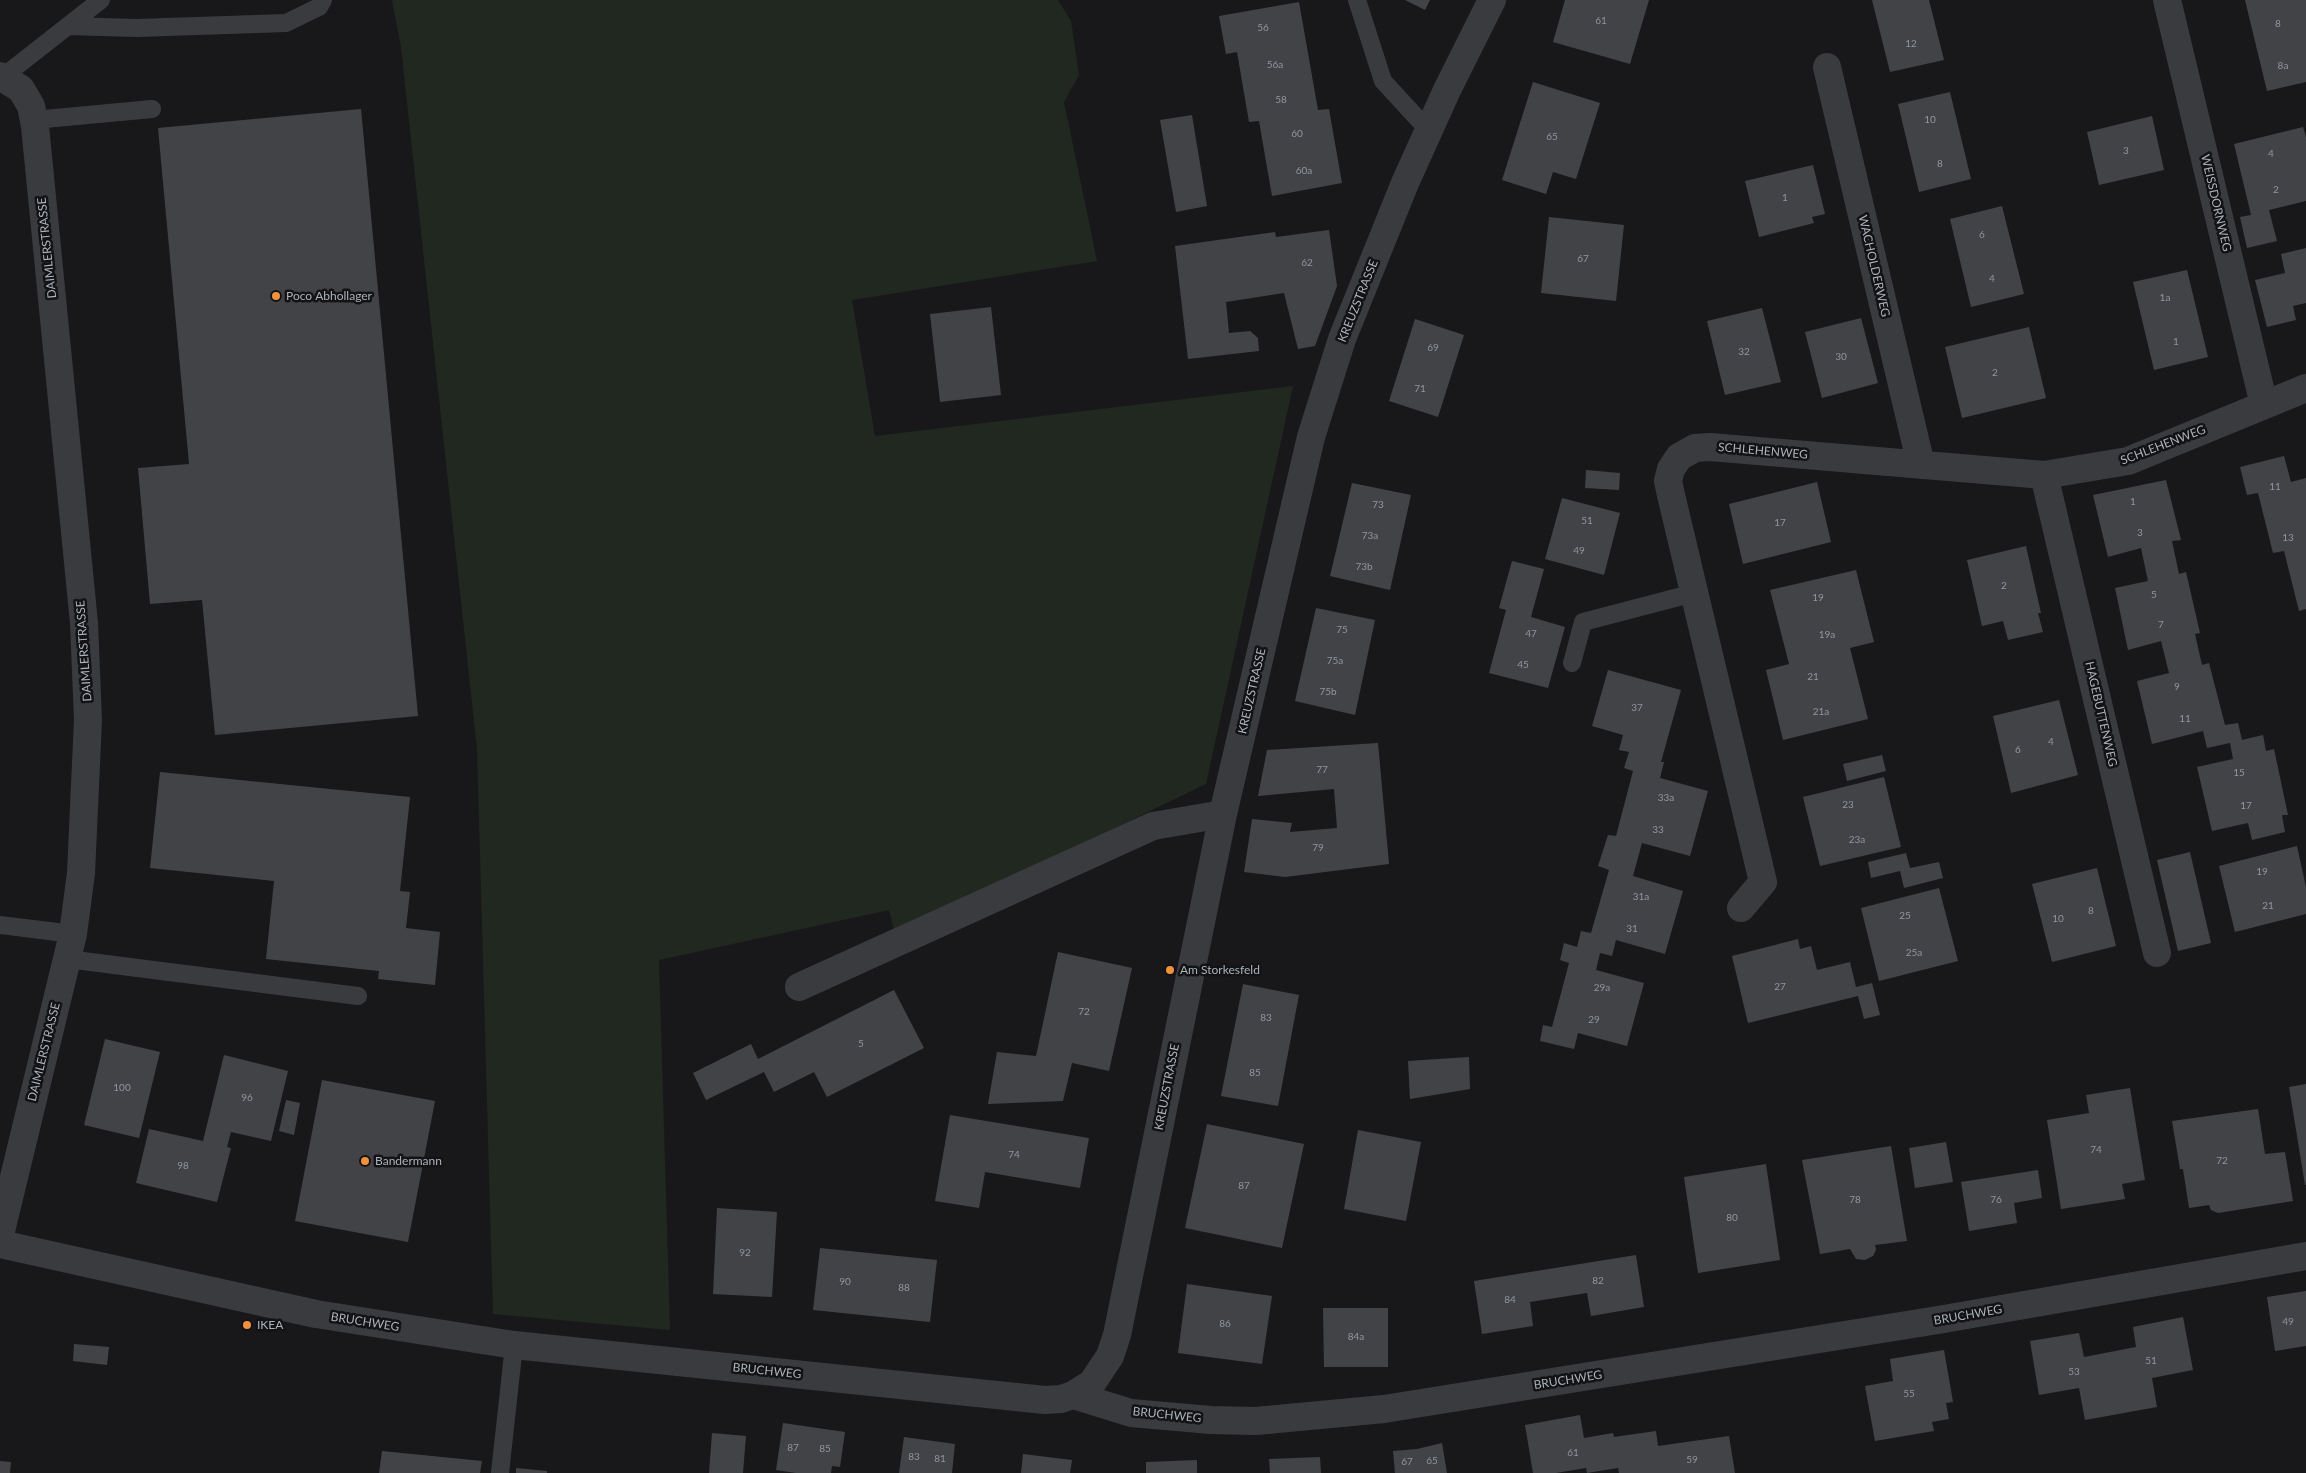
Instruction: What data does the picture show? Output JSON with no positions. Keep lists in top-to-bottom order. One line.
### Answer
{"streets":{"street":["WEISSDORNWEG","DAIMLERSTRASSE","WACHOLDERWEG","KREUZSTRASSE","SCHLEHENWEG","HAGEBUTTENWEG","BRUCHWEG"]},"crossings":[["WEISSDORNWEG","SCHLEHENWEG"],["WACHOLDERWEG","SCHLEHENWEG"],["KREUZSTRASSE","BRUCHWEG"],["SCHLEHENWEG","HAGEBUTTENWEG"]],"places":["Poco Abhollager","Am Storkesfeld","Bandermann","IKEA"],"house_numbers":["61","8","56","12","56a","8a","58","10","60","65","3","4","8","60a","2","1","6","67","62","4","1a","1","69","32","30","2","71","11","1","73","51","17","3","73a","13","49","73b","2","5","19","7","75","47","19a","75a","45","21","9","75b","37","21a","11","4","6","77","15","33a","23","17","33","23a","79","19","31a","21","8","25","10","31","25a","27","29a","72","83","29","5","85","100","96","74","74","72","98","87","78","76","80","92","82","90","88","84","49","86","84a","51","53","55","87","85","61","83","81","59","65","67"]}
